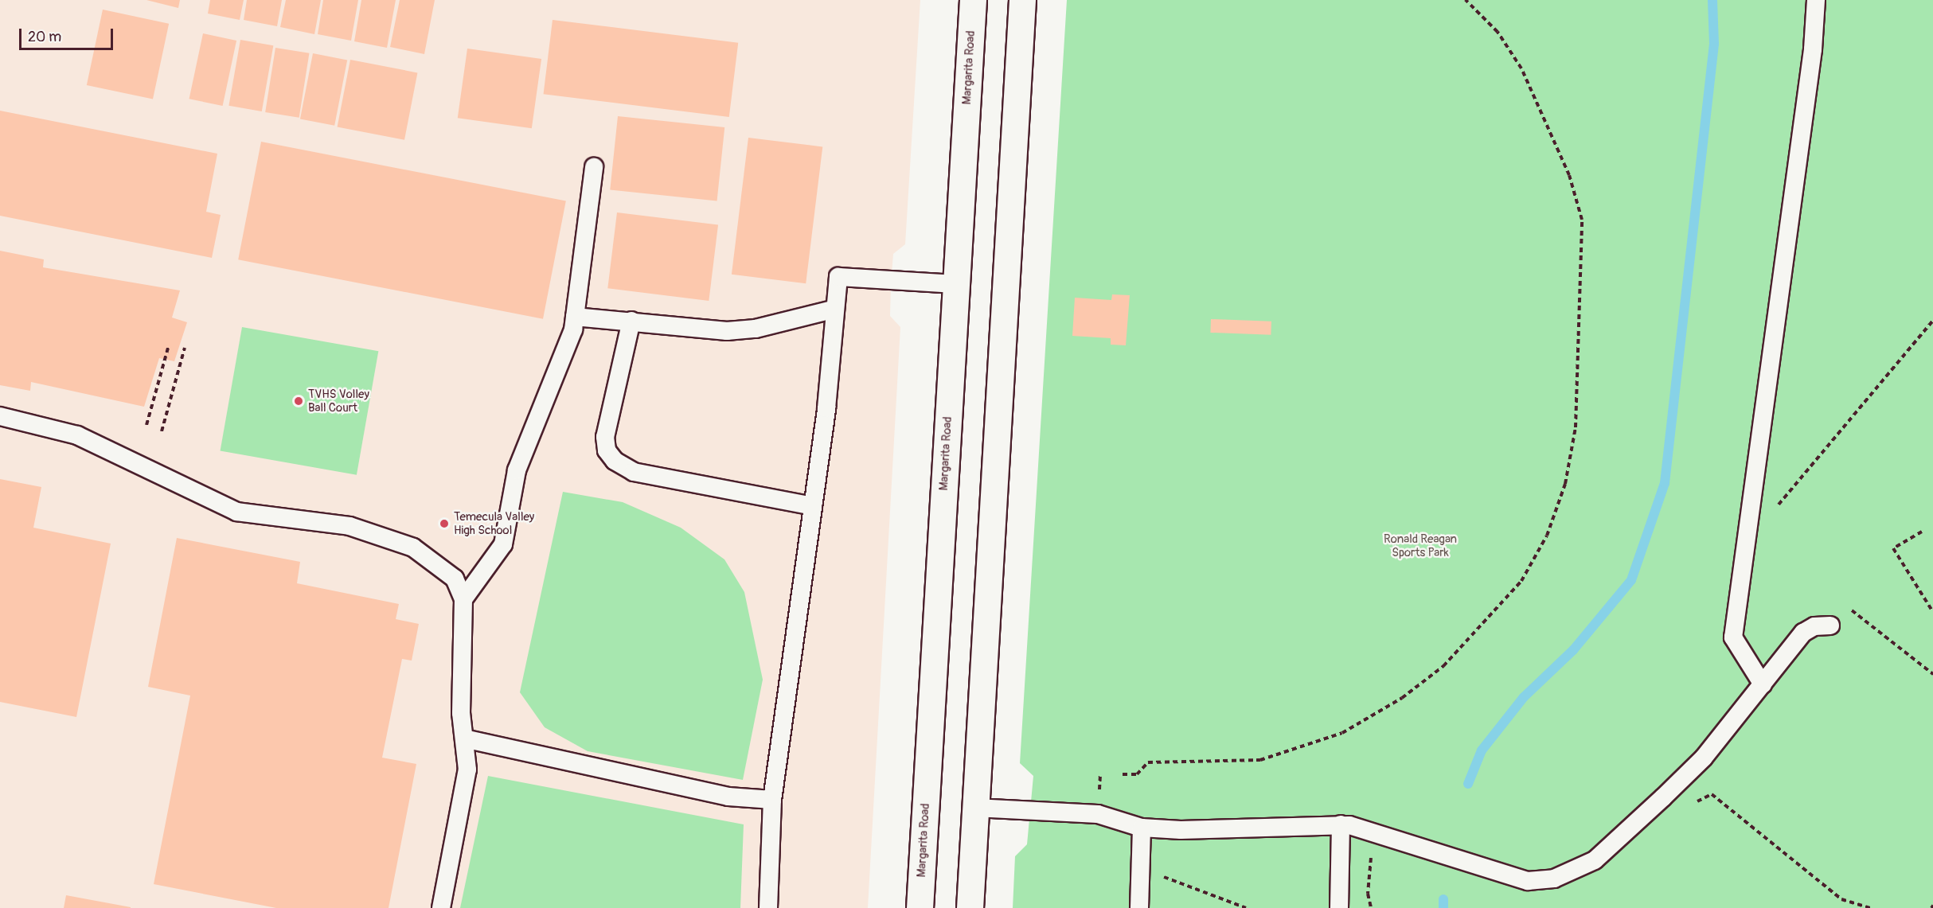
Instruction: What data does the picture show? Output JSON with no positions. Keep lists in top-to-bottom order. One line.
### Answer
{"streets":{"main road":["Margarita Road"]},"parks":["Ronald Reagan Sports Park"],"places":["TVHS Volley Ball Court","Temecula Valley High School"],"scale_bar":"20 m"}
